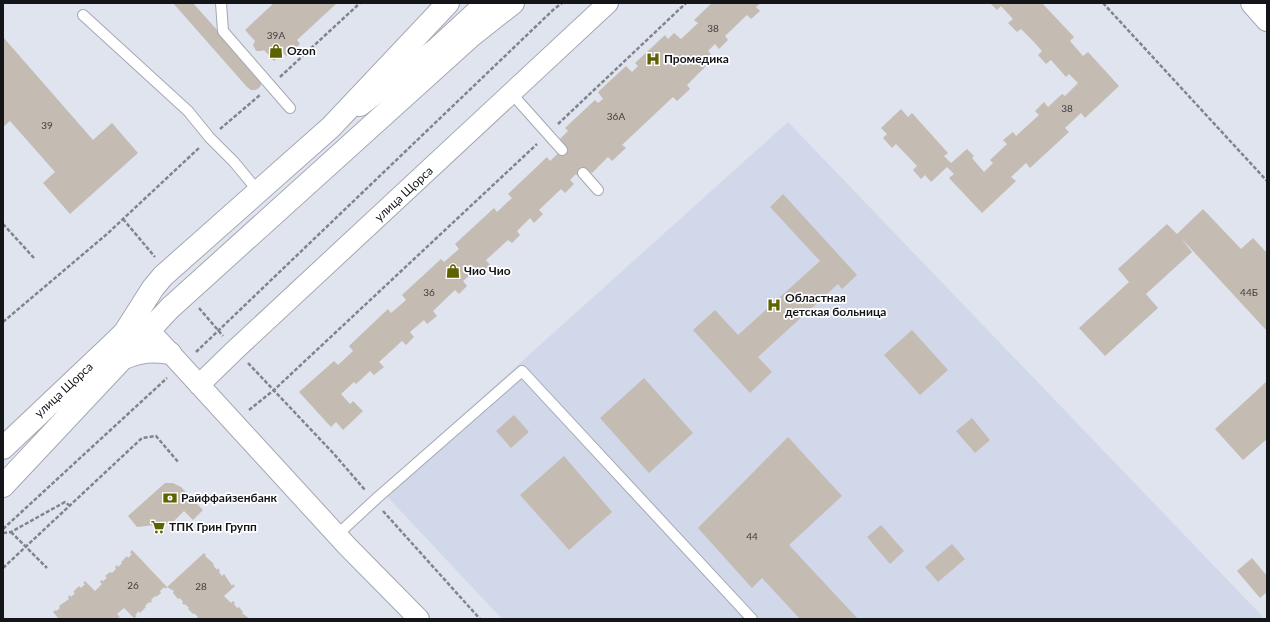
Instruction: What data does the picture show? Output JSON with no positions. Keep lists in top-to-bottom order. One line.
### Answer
{"streets":{"main road":["улица Щорса"]},"places":{"shop":["Ozon","Чио Чио"],"hospital":["Промедика","Областная детская больница"],"bank":["Райффайзенбанк"],"supermarket":["ТПК Грин Групп"]},"house_numbers":["38","39А","38","36А","39","36","44Б","44","26","28"]}
